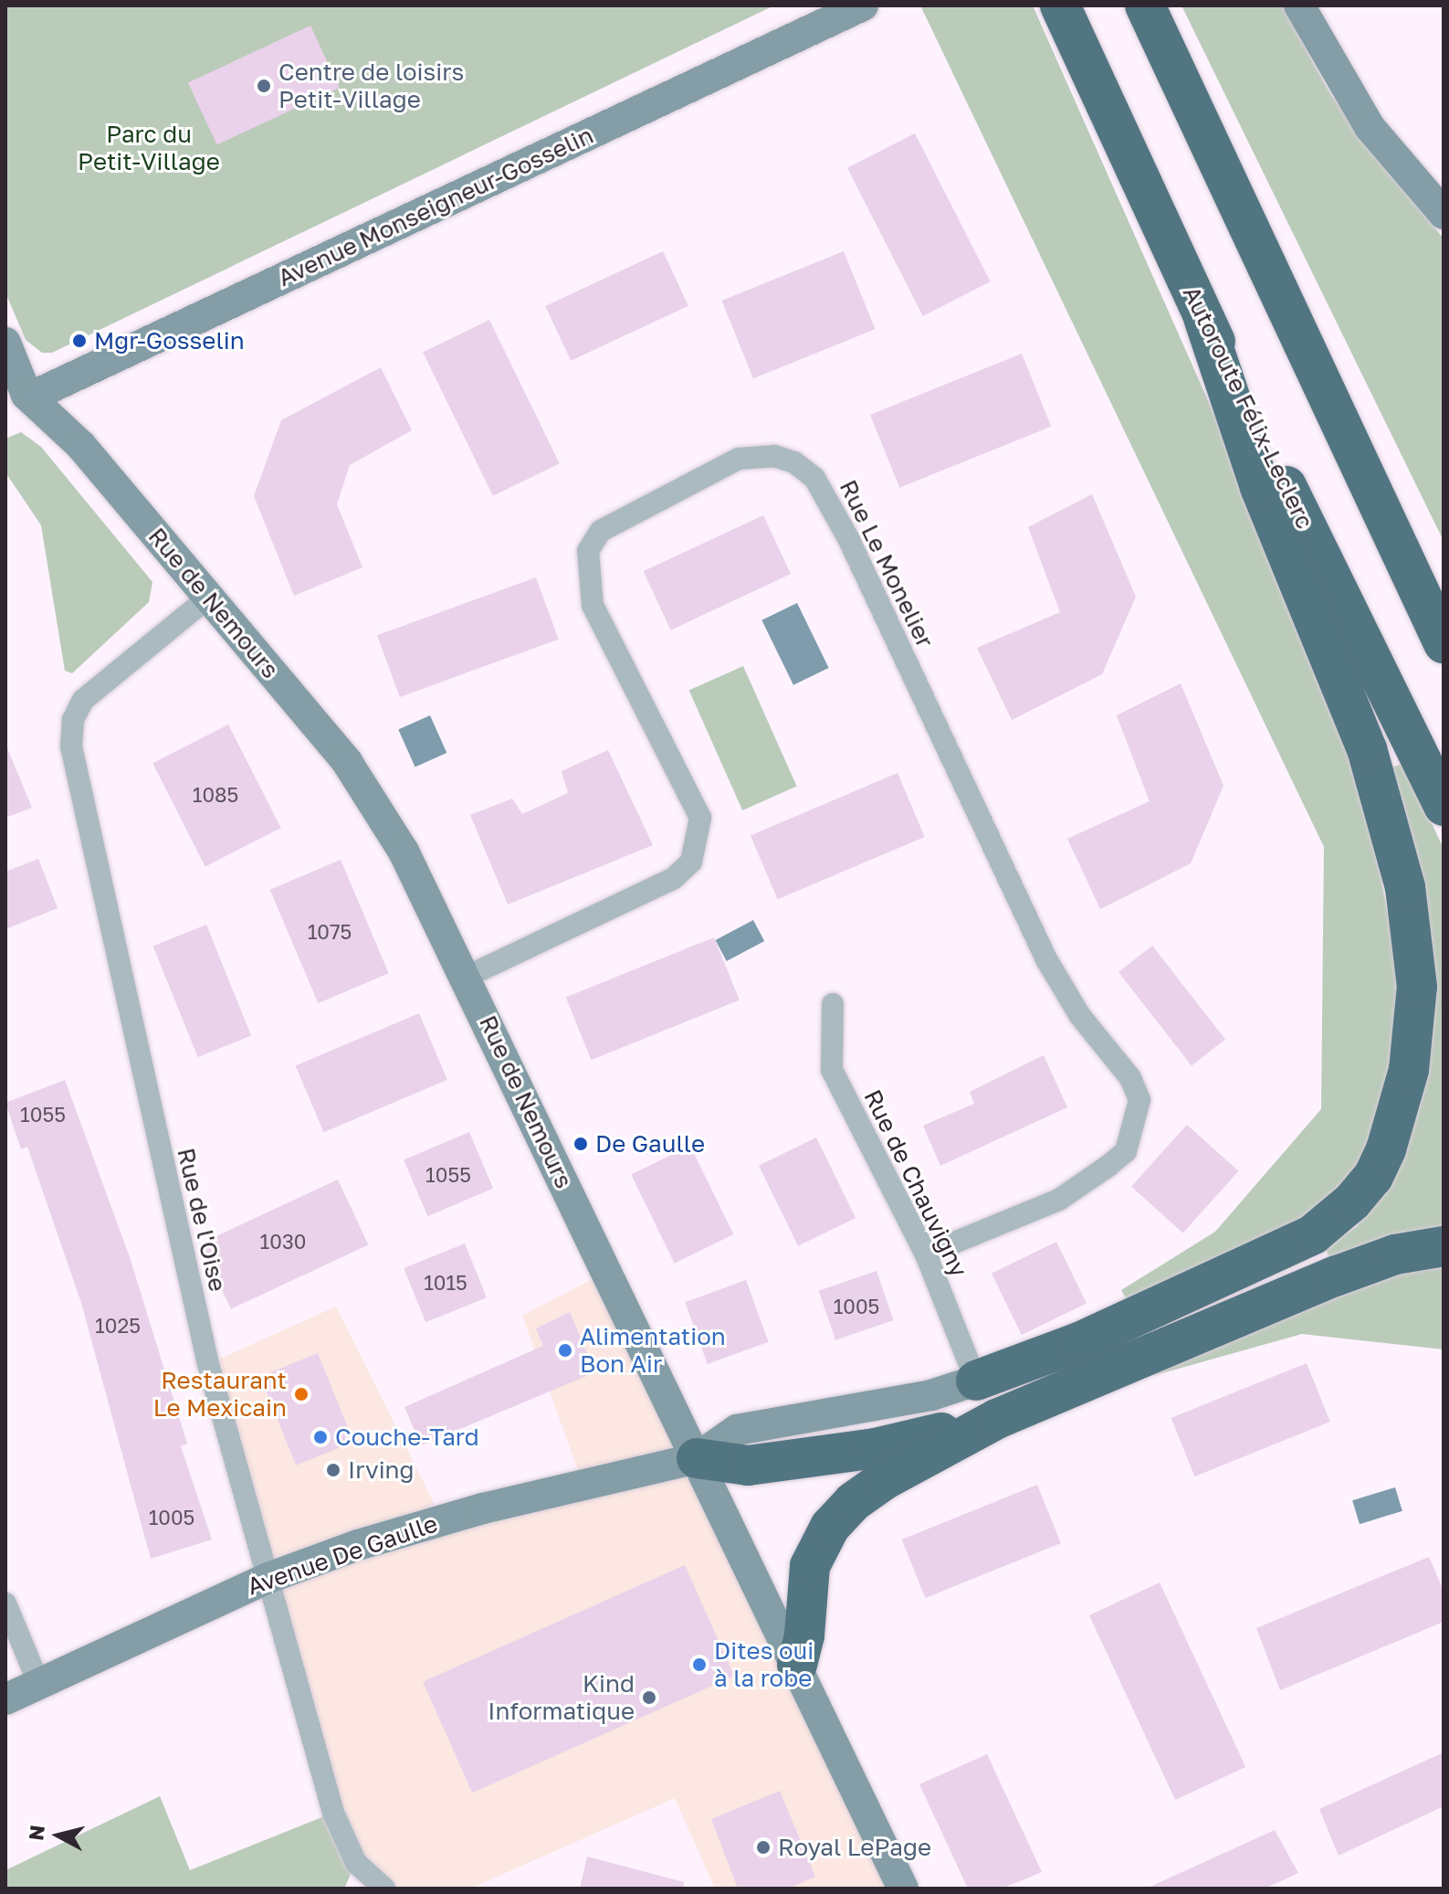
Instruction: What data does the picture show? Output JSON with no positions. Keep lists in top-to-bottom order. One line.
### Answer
{"streets":{"highway":["Autoroute Félix-Leclerc"],"street":["Avenue Monseigneur-Gosselin","Rue Le Monelier","Rue de Nemours","Rue de Chauvigny","Rue de l'Oise","Avenue De Gaulle"]},"crossings":[["Avenue Monseigneur-Gosselin","Rue de Nemours"],["Rue Le Monelier","Rue de Nemours"],["Rue Le Monelier","Rue de Chauvigny"],["Rue de Nemours","Rue de l'Oise"],["Rue de Nemours","Avenue De Gaulle"],["Rue de l'Oise","Avenue De Gaulle"]],"parks":["Parc du Petit-Village"],"places":["Centre de loisirs Petit-Village","Mgr-Gosselin","De Gaulle","Alimentation Bon Air","Restaurant Le Mexicain","Couche-Tard","Irving","Dites oui à la robe","Kind Informatique","Royal LePage"],"house_numbers":["1085","1075","1055","1055","1030","1015","1005","1025","1005"],"north":"left"}
